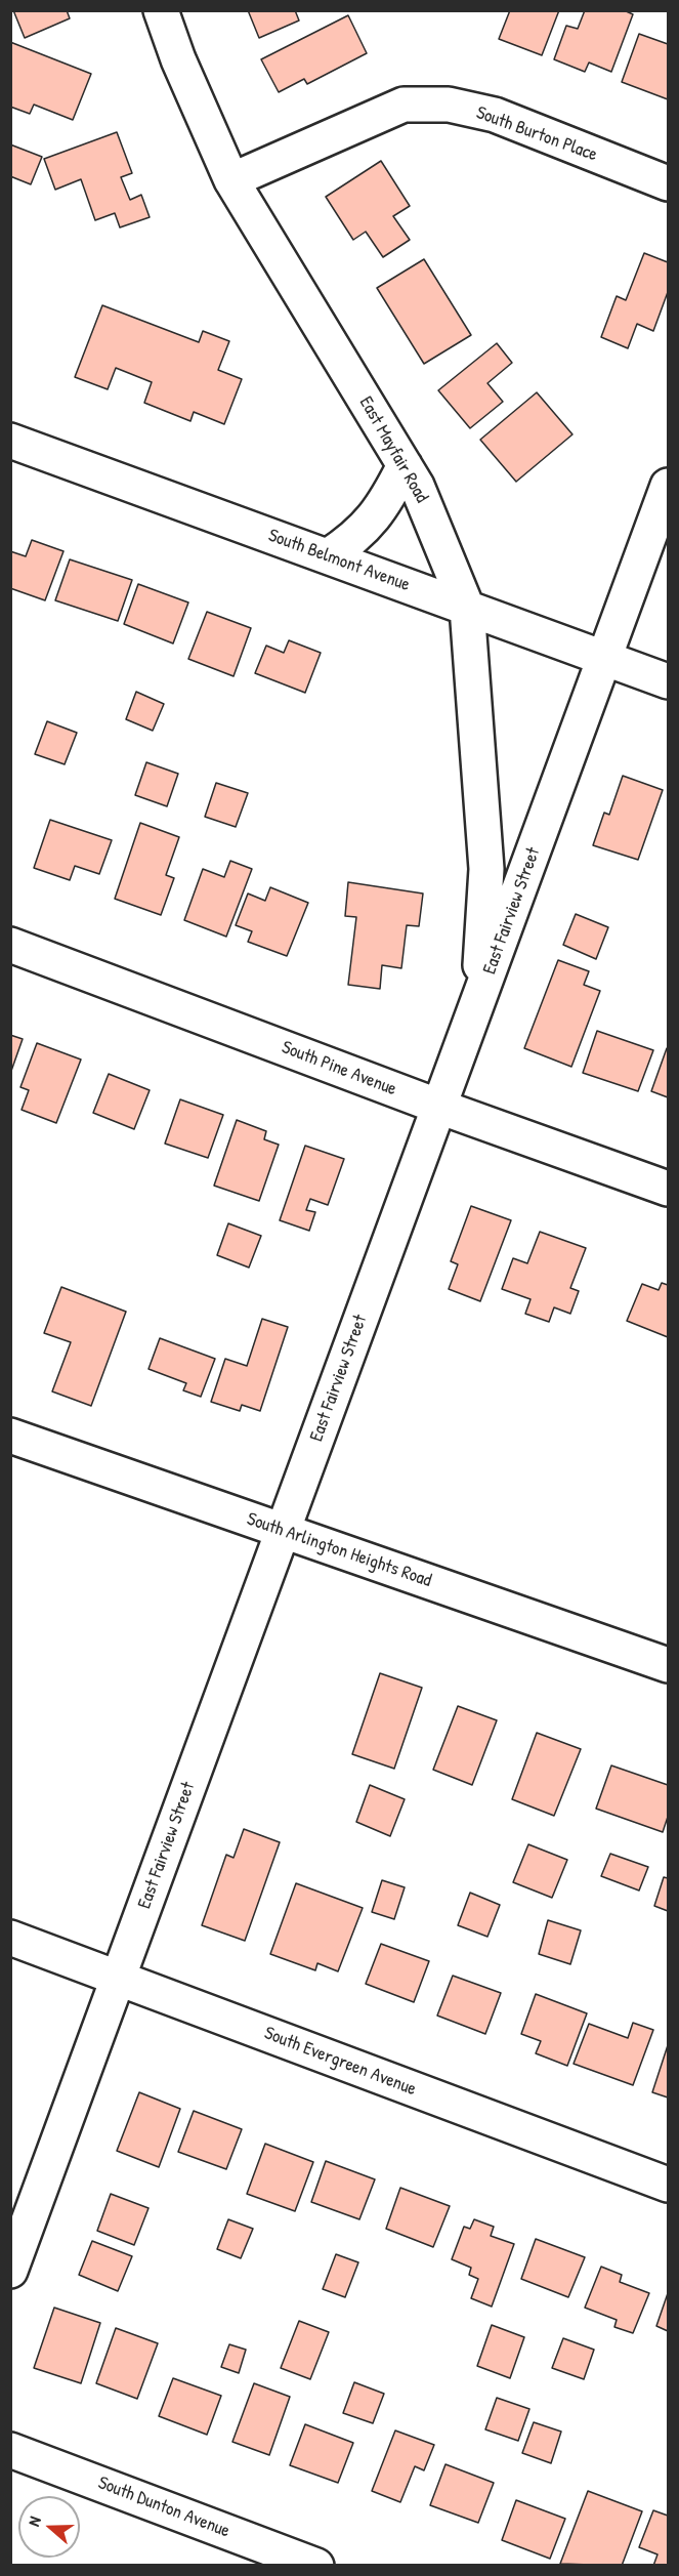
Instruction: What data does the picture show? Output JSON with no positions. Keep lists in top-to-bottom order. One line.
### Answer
{"streets":{"street":["South Burton Place","East Mayfair Road","South Belmont Avenue","East Fairview Street","South Pine Avenue","South Arlington Heights Road","South Evergreen Avenue","South Dunton Avenue"]},"crossings":[["South Burton Place","East Mayfair Road"],["East Mayfair Road","South Belmont Avenue"],["East Mayfair Road","East Fairview Street"],["South Belmont Avenue","East Fairview Street"],["East Fairview Street","South Pine Avenue"],["East Fairview Street","South Arlington Heights Road"],["East Fairview Street","South Evergreen Avenue"]],"north":"left"}
